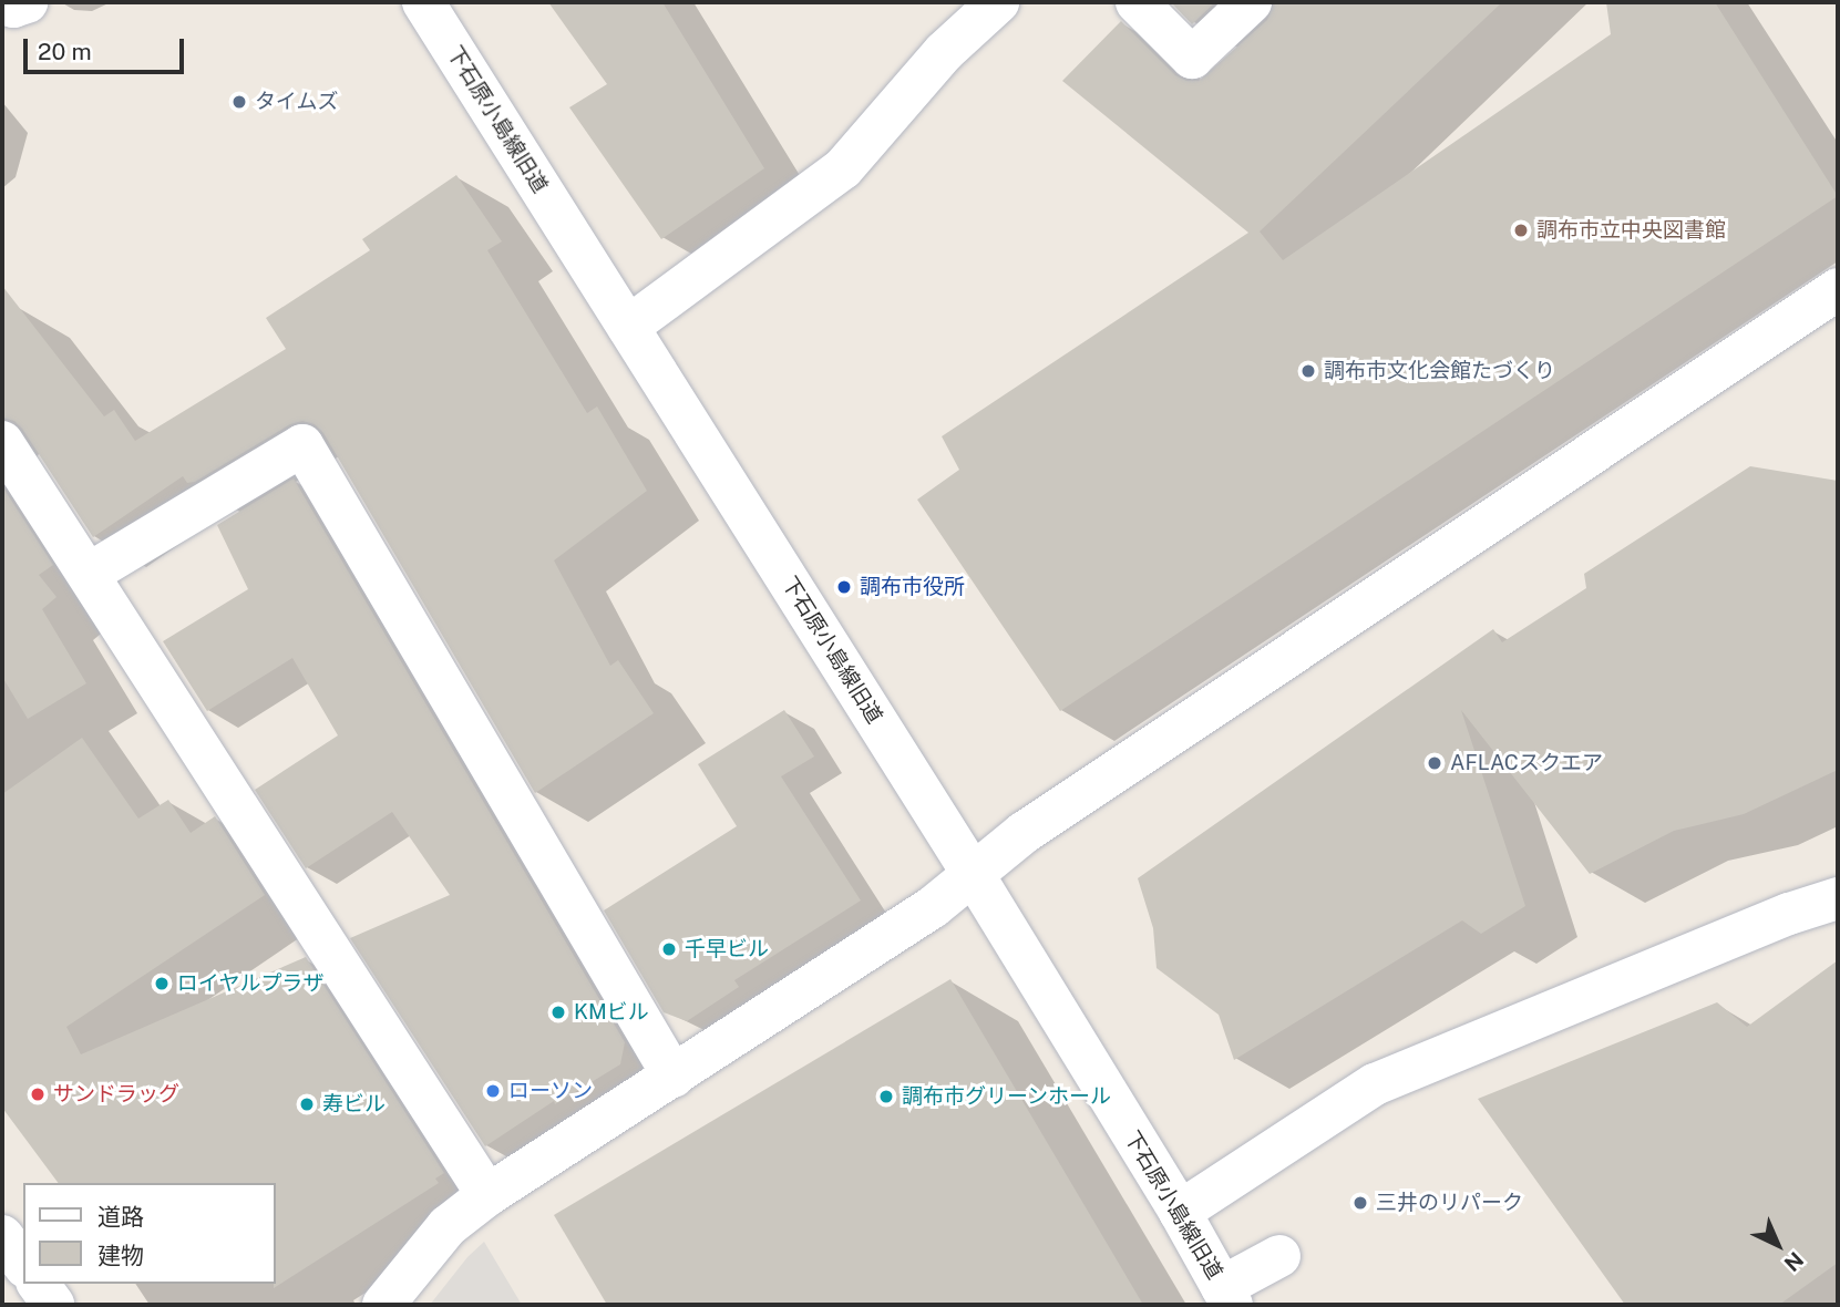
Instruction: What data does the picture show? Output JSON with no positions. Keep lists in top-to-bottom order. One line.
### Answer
{"streets":{"street":["下石原小島線旧道"]},"places":["タイムズ","調布市立中央図書館","調布市文化会館たづくり","調布市役所","AFLACスクエア","千早ビル","ロイヤルプラザ","KMビル","ローソン","サンドラッグ","調布市グリーンホール","寿ビル","三井のリパーク"],"legend":["道路","建物"],"scale_bar":"20 m","north":"bottom right"}
